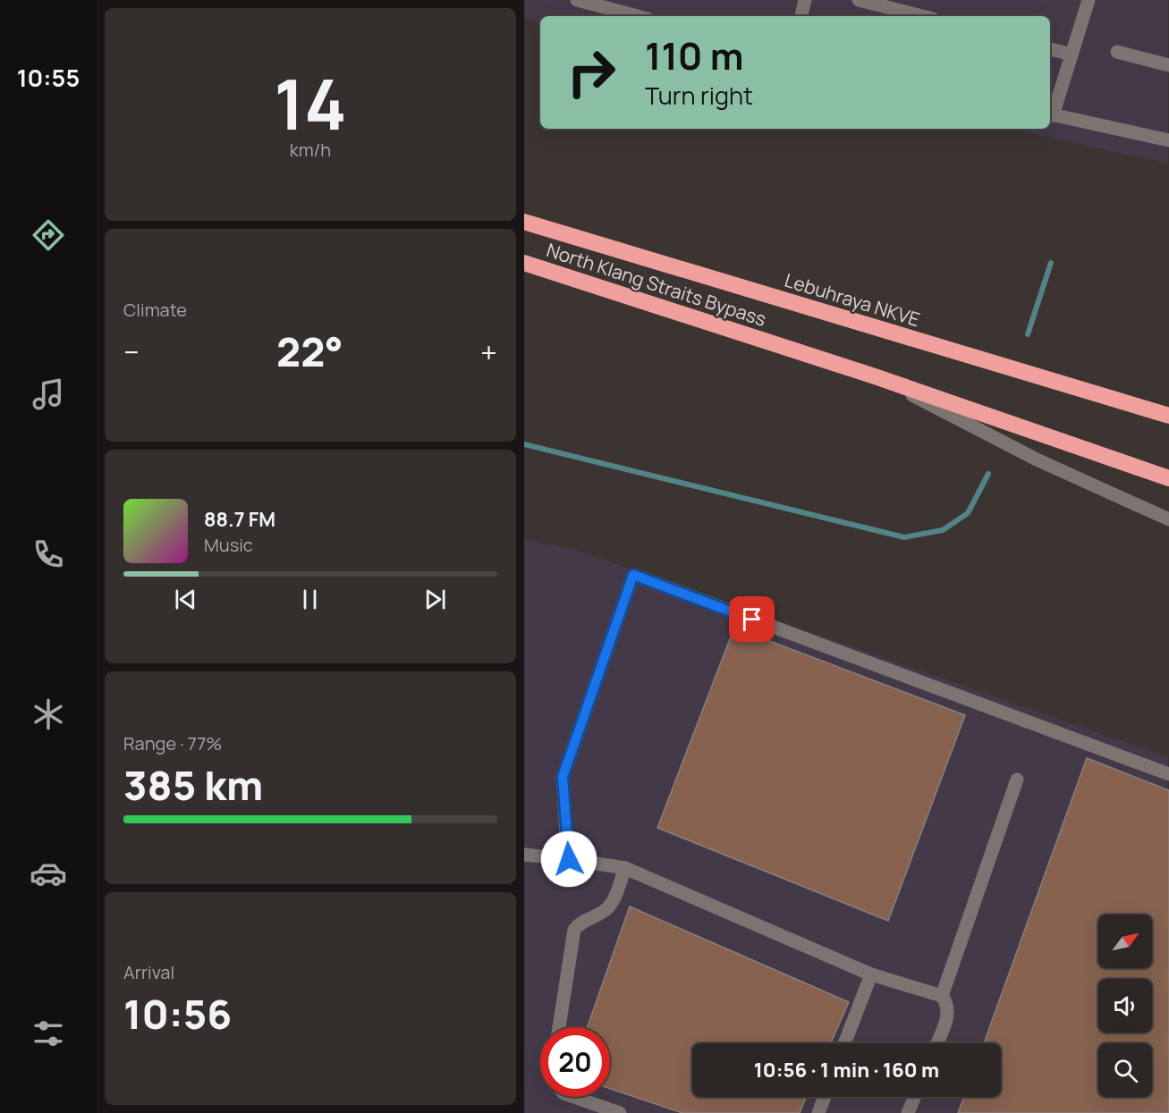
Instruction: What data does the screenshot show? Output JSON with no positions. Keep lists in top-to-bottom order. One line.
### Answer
{"streets":{"highway":["North Klang Straits Bypass","Lebuhraya NKVE"]},"north":"top right","page":{"tabs":"10:55","tile":[["14","km/h"],"Climate",["Range · 77%","385 km"],["Arrival","10:56"]],"turn":["110 m","Turn right"],"heat":["−","22°","+"],"song":["88.7 FM","Music"],"limit":"20","trip":"10:56 · 1 min · 160 m"}}
